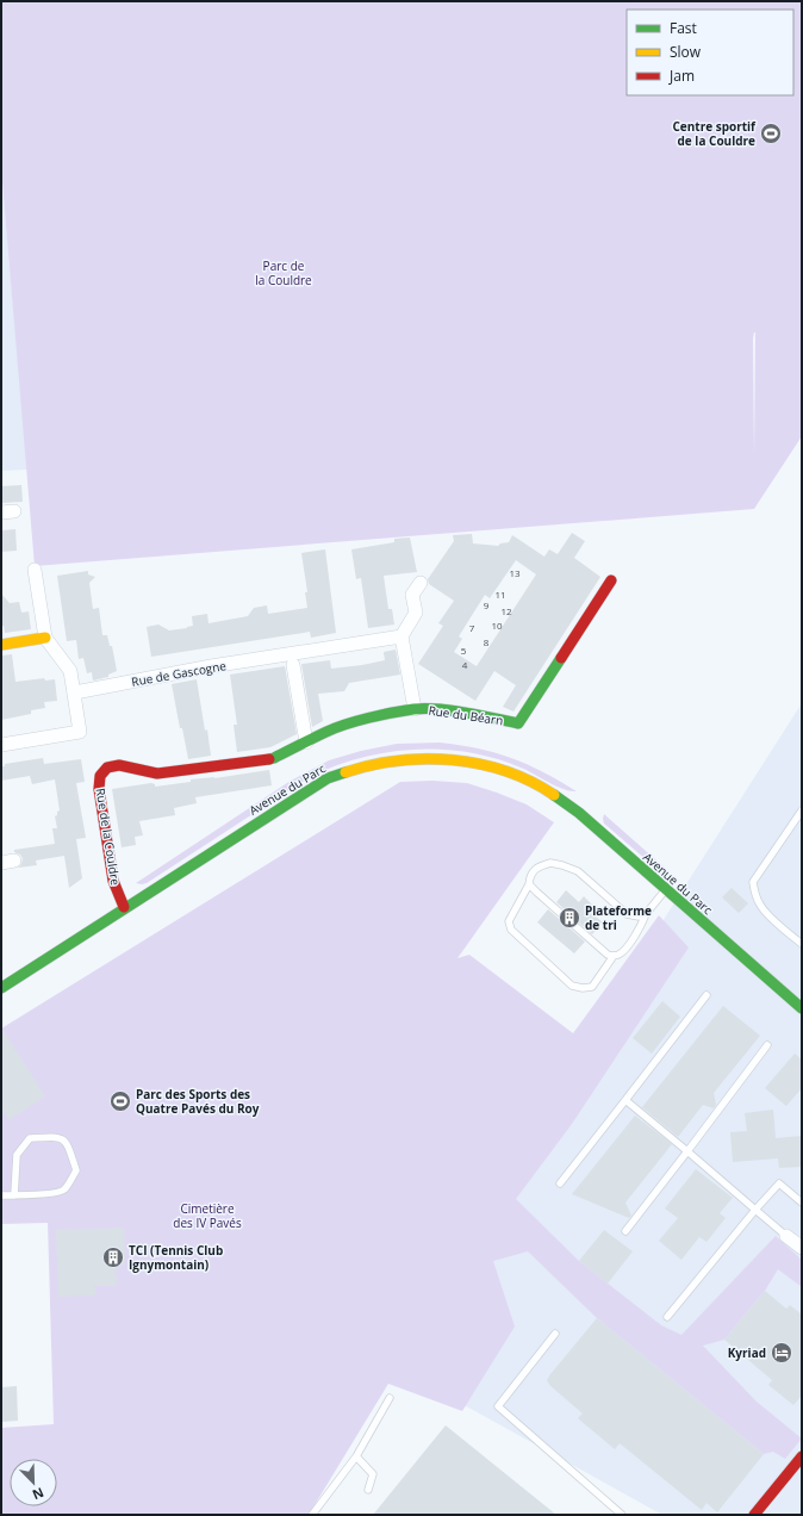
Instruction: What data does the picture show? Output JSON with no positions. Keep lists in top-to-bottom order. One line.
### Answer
{"streets":{"street":["Rue de Gascogne","Rue du Béarn","Avenue du Parc","Rue de la Couldre"]},"crossings":[["Rue du Béarn","Rue de la Couldre"],["Avenue du Parc","Rue de la Couldre"]],"parks":["Parc de la Couldre","Cimetière des IV Pavés"],"places":{"sports":["Centre sportif de la Couldre","Parc des Sports des Quatre Pavés du Roy"],"building":["Plateforme de tri","TCI (Tennis Club Ignymontain)"],"hotel":["Kyriad"]},"house_numbers":["13","11","9","12","10","7","8","5","4"],"legend":["Fast","Slow","Jam"],"north":"bottom right"}
